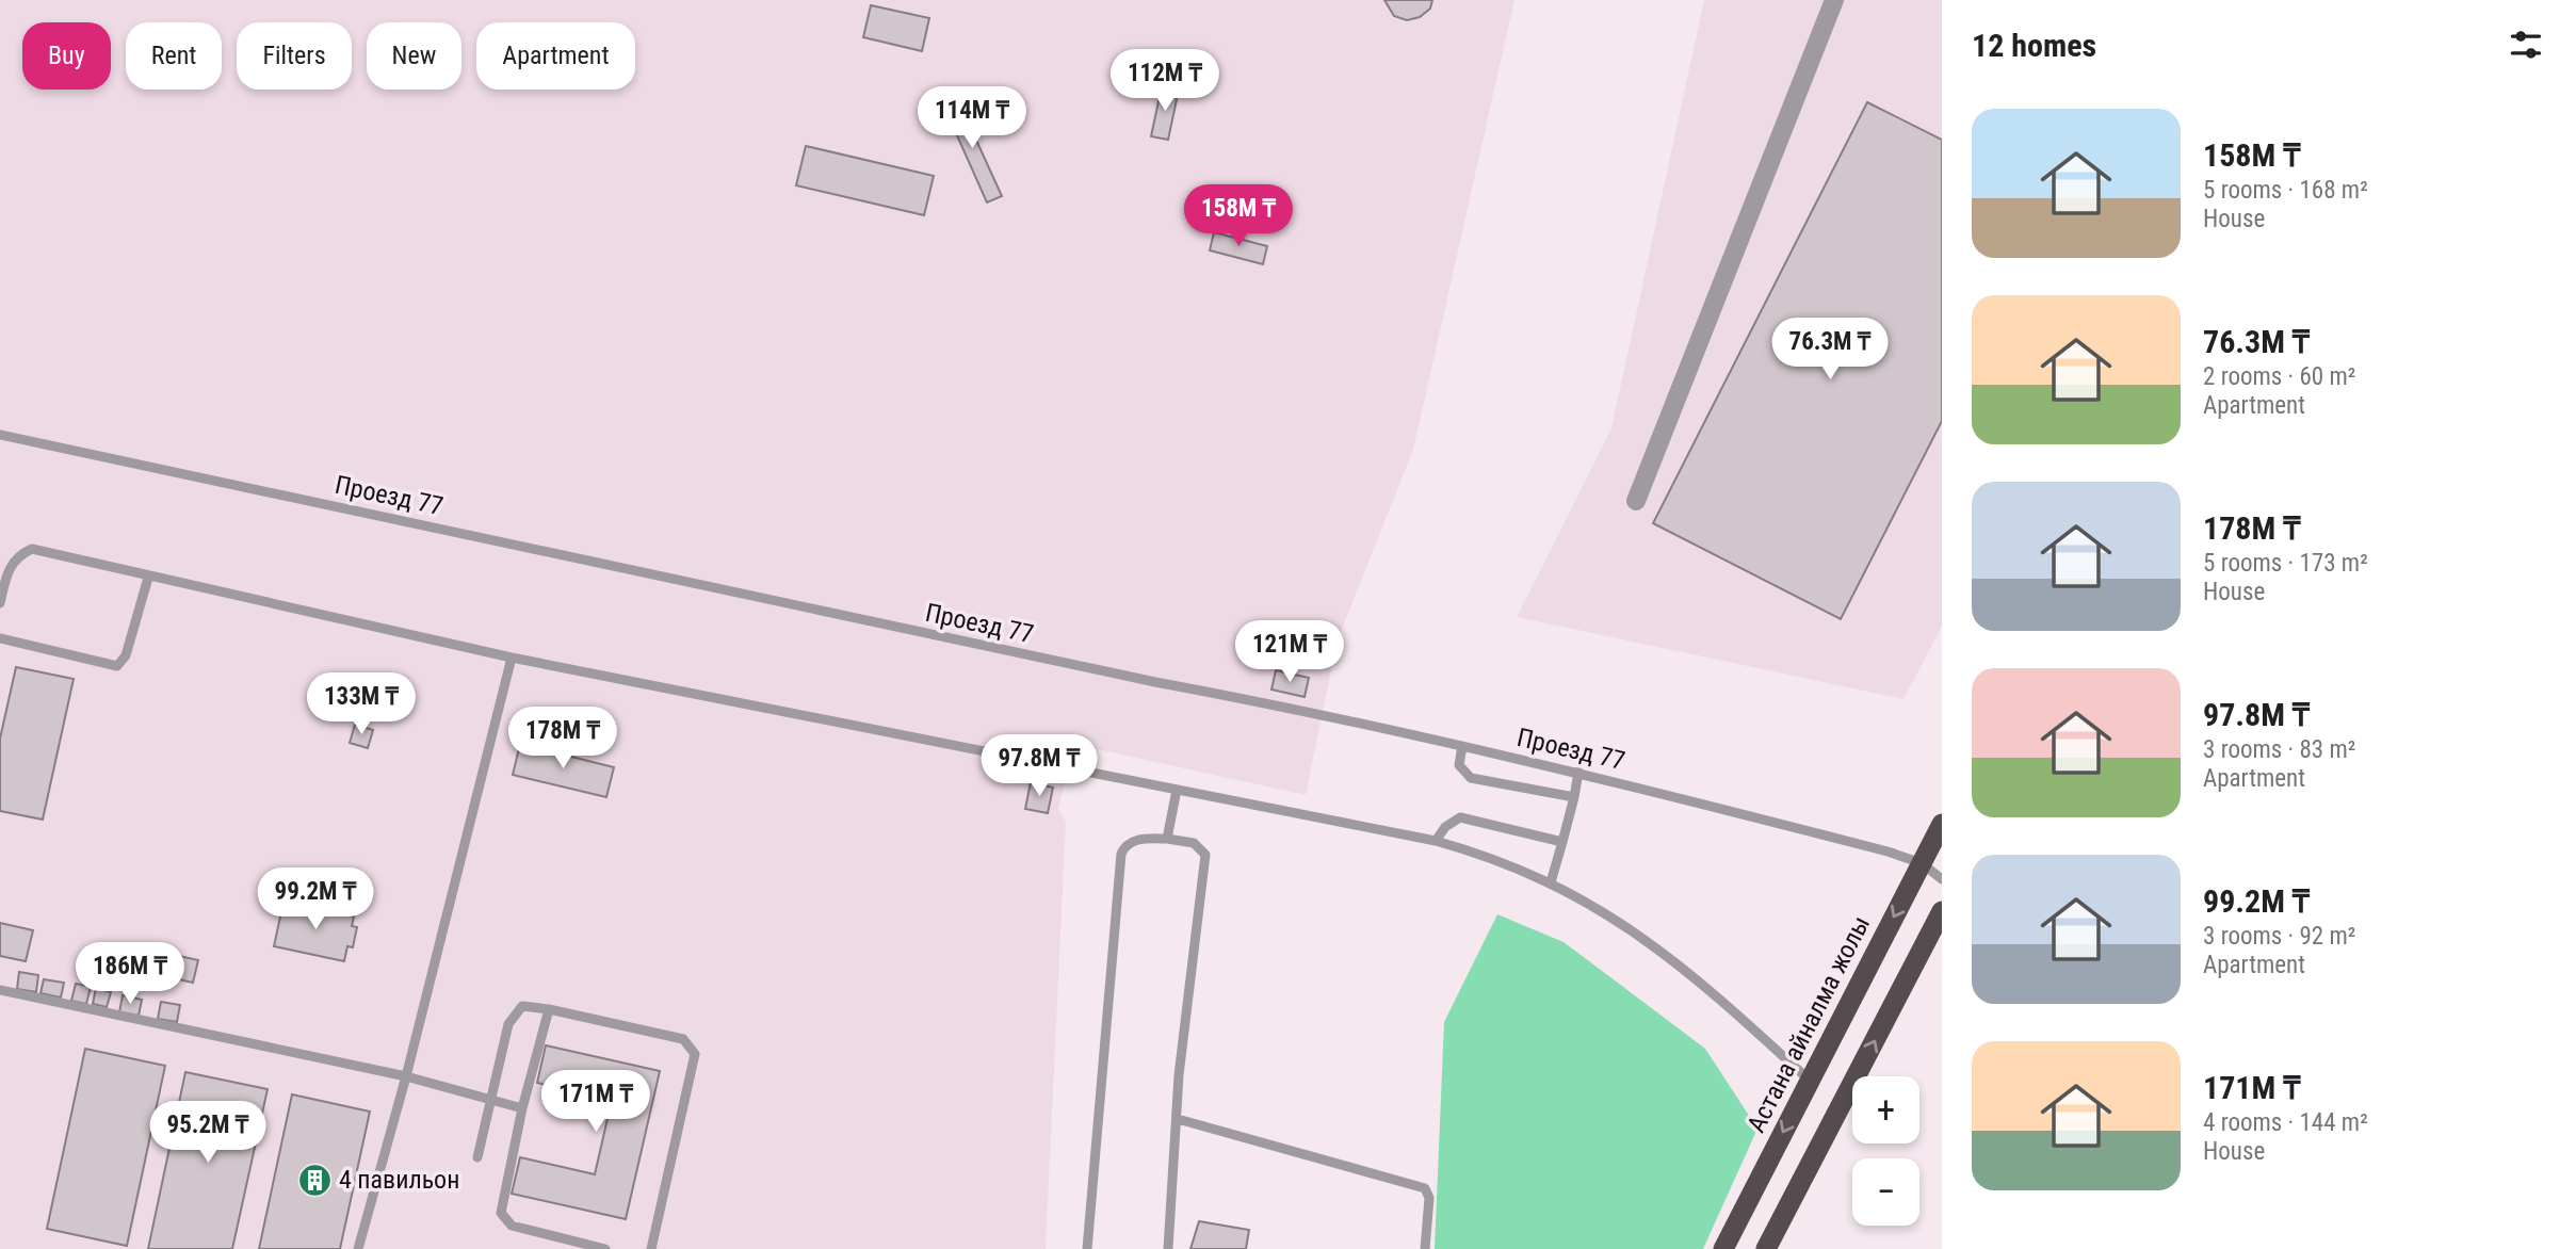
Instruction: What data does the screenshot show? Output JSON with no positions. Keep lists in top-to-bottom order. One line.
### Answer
{"streets":{"highway":["Астана айналма жолы"],"lane":["Проезд 77"]},"crossings":[["Проезд 77","Астана айналма жолы"]],"places":{"building":["4 павильон"]},"page":{"heading":"12 homes","chip":["Buy","Rent","Filters","New","Apartment"],"price":["112M ₸","114M ₸","158M ₸","76.3M ₸","121M ₸","133M ₸","178M ₸","97.8M ₸","99.2M ₸","186M ₸","171M ₸","95.2M ₸"],"list":[{"name":"158M ₸","note":"5 rooms · 168 m² · House"},{"name":"76.3M ₸","note":"2 rooms · 60 m² · Apartment"},{"name":"178M ₸","note":"5 rooms · 173 m² · House"},{"name":"97.8M ₸","note":"3 rooms · 83 m² · Apartment"},{"name":"99.2M ₸","note":"3 rooms · 92 m² · Apartment"},{"name":"171M ₸","note":"4 rooms · 144 m² · House"}],"map_buttons":["+","−"]}}
